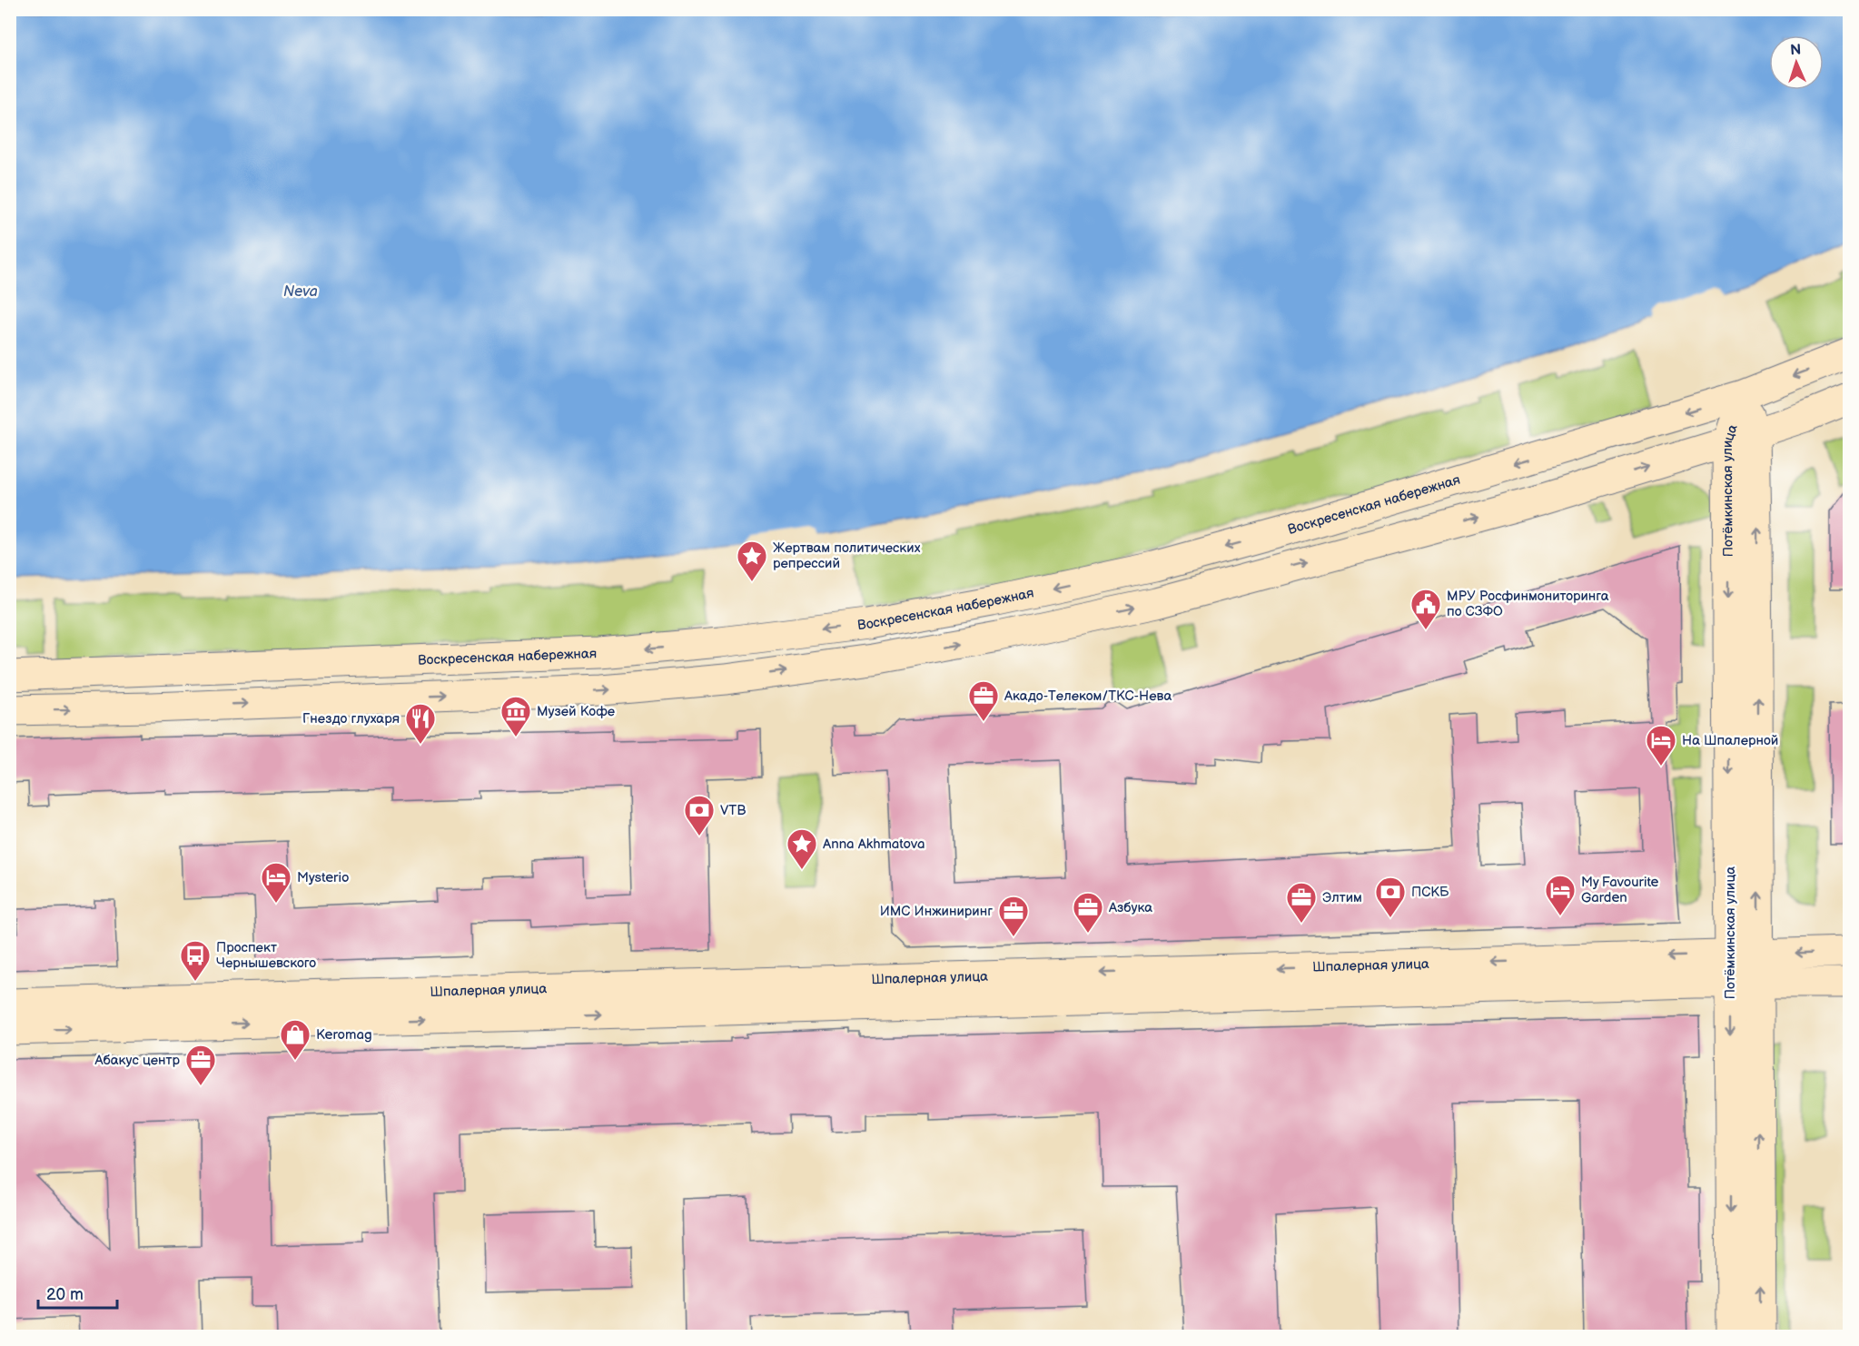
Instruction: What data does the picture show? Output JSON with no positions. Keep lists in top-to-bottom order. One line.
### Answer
{"streets":{"street":["Потёмкинская улица","Воскресенская набережная","Шпалерная улица"]},"crossings":[["Потёмкинская улица","Воскресенская набережная"],["Потёмкинская улица","Шпалерная улица"]],"water":["Neva"],"places":{"place":["Жертвам политических репрессий","Anna Akhmatova"],"public building":["МРУ Росфинмониторинга по СЗФО"],"office":["Акадо-Телеком/ТКС-Нева","Элтим","Азбука","ИМС Инжиниринг","Абакус центр"],"museum":["Музей Кофе"],"restaurant":["Гнездо глухаря"],"hotel":["На Шпалерной","Mysterio","My Favourite Garden"],"bank":["VTB","ПСКБ"],"bus stop":["Проспект Чернышевского"],"shop":["Keromag"]},"scale_bar":"20 m","north":"top"}
